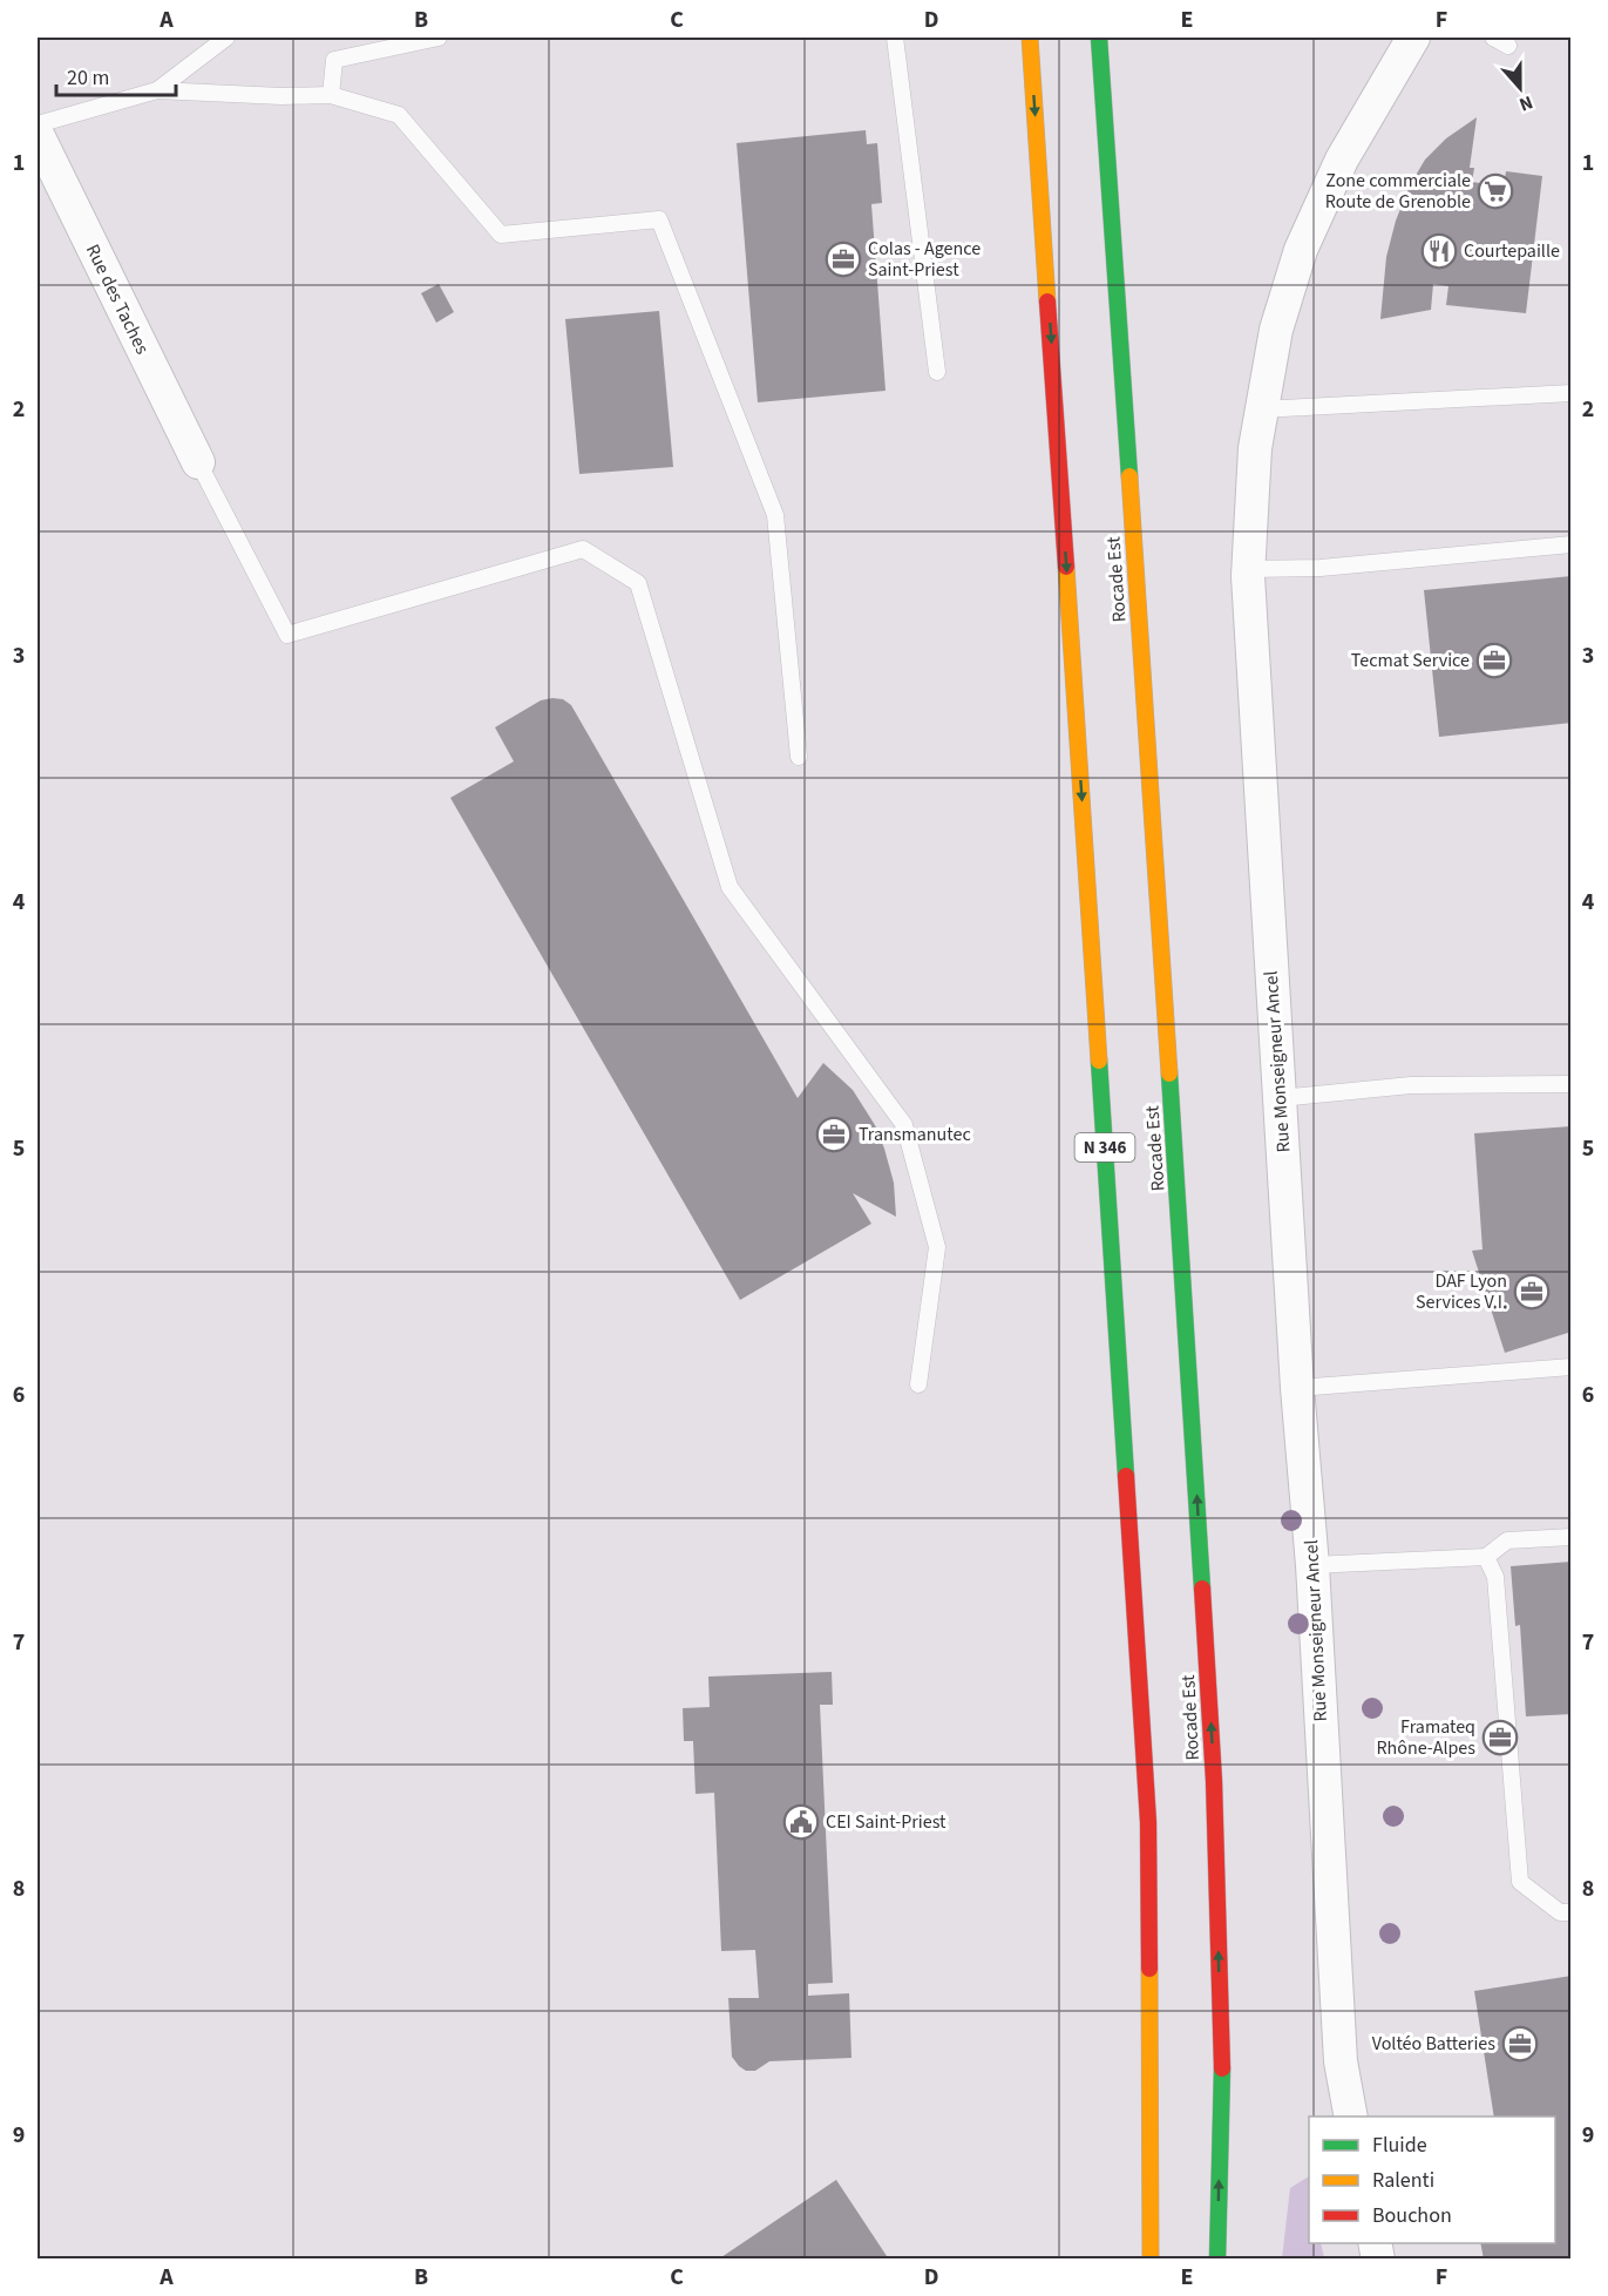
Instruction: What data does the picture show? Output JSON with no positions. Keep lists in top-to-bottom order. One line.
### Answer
{"streets":{"highway":["Rocade Est","N 346"],"street":["Rue des Taches","Rue Monseigneur Ancel"]},"places":{"supermarket":["Zone commerciale Route de Grenoble"],"restaurant":["Courtepaille"],"office":["Colas - Agence Saint-Priest","Tecmat Service","Transmanutec","DAF Lyon Services V.I.","Framateq Rhône-Alpes","Voltéo Batteries"],"public building":["CEI Saint-Priest"]},"legend":["Fluide","Ralenti","Bouchon"],"scale_bar":"20 m","north":"bottom","grid":{"columns":["A","B","C","D","E","F"],"rows":["1","2","3","4","5","6","7","8","9"]}}
